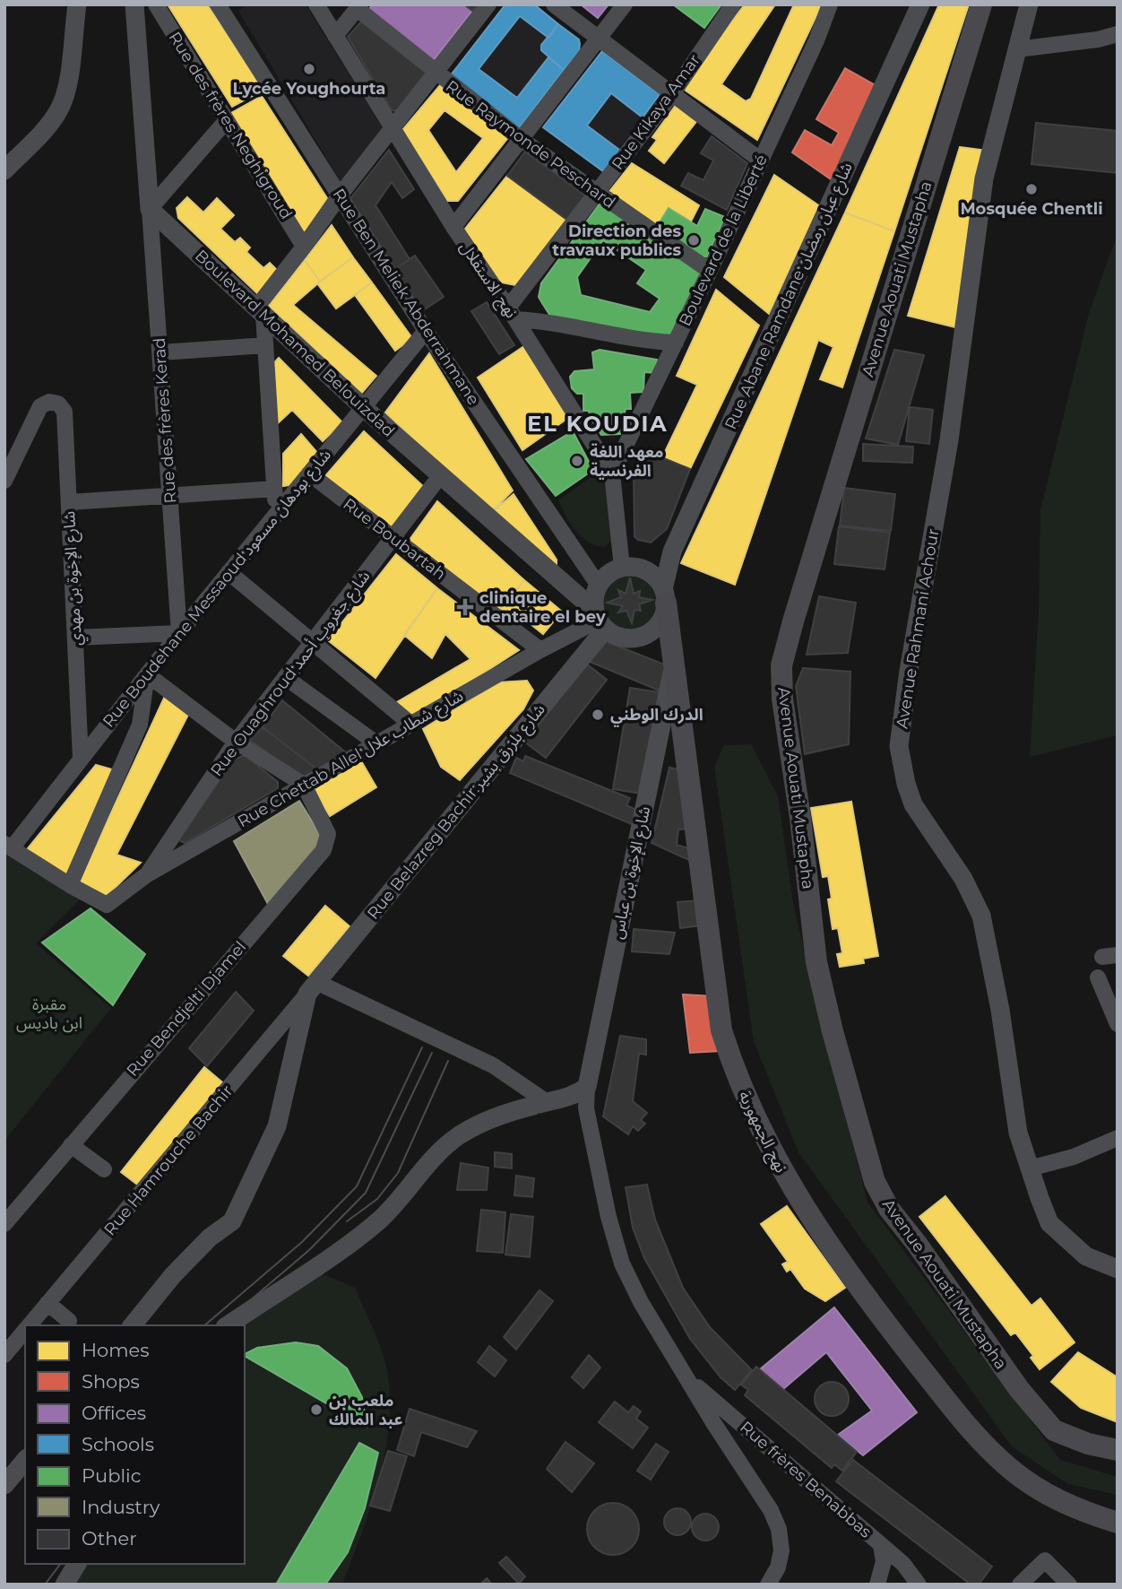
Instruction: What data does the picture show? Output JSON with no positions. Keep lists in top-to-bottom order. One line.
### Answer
{"streets":{"main road":["Avenue Aouati Mustapha","نهج الجمهورية"],"street":["Rue Kikaya Amar","Rue des frères Neghigroud","Rue Raymonde Peschard","Boulevard de la Liberté","نهج الاستقلال","Rue Abane Ramdane;شارع عبان رمضان","Rue Ben Meliek Abderrahmane","Boulevard Mohamed Belouizdad","Rue des frères Kerad","Rue Boubartah","شارع الإخوة بن مهدي","Rue Boudehane Messaoud;شارع بودهان مسعود","Avenue Rahmani Achour","Rue Ouaghroud;شارع جغروب أحمد","Rue Chettab Allel;شارع شطاب علال","Rue Belazreg Bachir;شارع بلزرق بشير","شارع الإخوة بن عباس","Rue Bendjelti Djamel","Rue Hamrouche Bachir","Rue frères Benabbas"]},"crossings":[["Rue Kikaya Amar","Rue Raymonde Peschard"],["Rue Kikaya Amar","نهج الاستقلال"],["Rue Raymonde Peschard","Boulevard de la Liberté"],["Boulevard de la Liberté","نهج الاستقلال"],["نهج الاستقلال","Rue Abane Ramdane;شارع عبان رمضان"],["نهج الاستقلال","Rue Ben Meliek Abderrahmane"],["نهج الاستقلال","Boulevard Mohamed Belouizdad"],["نهج الاستقلال","Rue Chettab Allel;شارع شطاب علال"],["نهج الاستقلال","Rue Belazreg Bachir;شارع بلزرق بشير"],["نهج الاستقلال","نهج الجمهورية"],["Rue Abane Ramdane;شارع عبان رمضان","Rue Ben Meliek Abderrahmane"],["Rue Abane Ramdane;شارع عبان رمضان","Boulevard Mohamed Belouizdad"],["Rue Abane Ramdane;شارع عبان رمضان","Rue Chettab Allel;شارع شطاب علال"],["Rue Abane Ramdane;شارع عبان رمضان","Rue Belazreg Bachir;شارع بلزرق بشير"],["Rue Abane Ramdane;شارع عبان رمضان","نهج الجمهورية"],["Rue Ben Meliek Abderrahmane","Boulevard Mohamed Belouizdad"],["Rue Ben Meliek Abderrahmane","Rue Boudehane Messaoud;شارع بودهان مسعود"],["Rue Ben Meliek Abderrahmane","Rue Chettab Allel;شارع شطاب علال"],["Rue Ben Meliek Abderrahmane","Rue Belazreg Bachir;شارع بلزرق بشير"],["Rue Ben Meliek Abderrahmane","نهج الجمهورية"],["Boulevard Mohamed Belouizdad","Rue des frères Kerad"],["Boulevard Mohamed Belouizdad","Rue Boudehane Messaoud;شارع بودهان مسعود"],["Boulevard Mohamed Belouizdad","Rue Ouaghroud;شارع جغروب أحمد"],["Boulevard Mohamed Belouizdad","Rue Chettab Allel;شارع شطاب علال"],["Boulevard Mohamed Belouizdad","Rue Belazreg Bachir;شارع بلزرق بشير"],["Boulevard Mohamed Belouizdad","نهج الجمهورية"],["Rue des frères Kerad","Rue Boudehane Messaoud;شارع بودهان مسعود"],["Rue Boubartah","Rue Boudehane Messaoud;شارع بودهان مسعود"],["Rue Boubartah","Rue Ouaghroud;شارع جغروب أحمد"],["Rue Boubartah","Rue Chettab Allel;شارع شطاب علال"],["شارع الإخوة بن مهدي","Rue Boudehane Messaoud;شارع بودهان مسعود"],["Rue Ouaghroud;شارع جغروب أحمد","Rue Chettab Allel;شارع شطاب علال"],["Rue Chettab Allel;شارع شطاب علال","Rue Belazreg Bachir;شارع بلزرق بشير"],["Rue Chettab Allel;شارع شطاب علال","Rue Bendjelti Djamel"],["Rue Chettab Allel;شارع شطاب علال","نهج الجمهورية"],["Rue Belazreg Bachir;شارع بلزرق بشير","نهج الجمهورية"],["Rue Belazreg Bachir;شارع بلزرق بشير","Rue Hamrouche Bachir"],["شارع الإخوة بن عباس","نهج الجمهورية"]],"districts":["EL KOUDIA"],"parks":["مقبرة ابن باديس"],"places":{"other":["Lycée Youghourta","Mosquée Chentli","Direction des travaux publics","معهد اللغة الفرنسية","الدرك الوطني","ملعب بن عبد المالك"],"health":["clinique dentaire el bey"]},"legend":["Homes","Shops","Offices","Schools","Public","Industry","Other"]}
